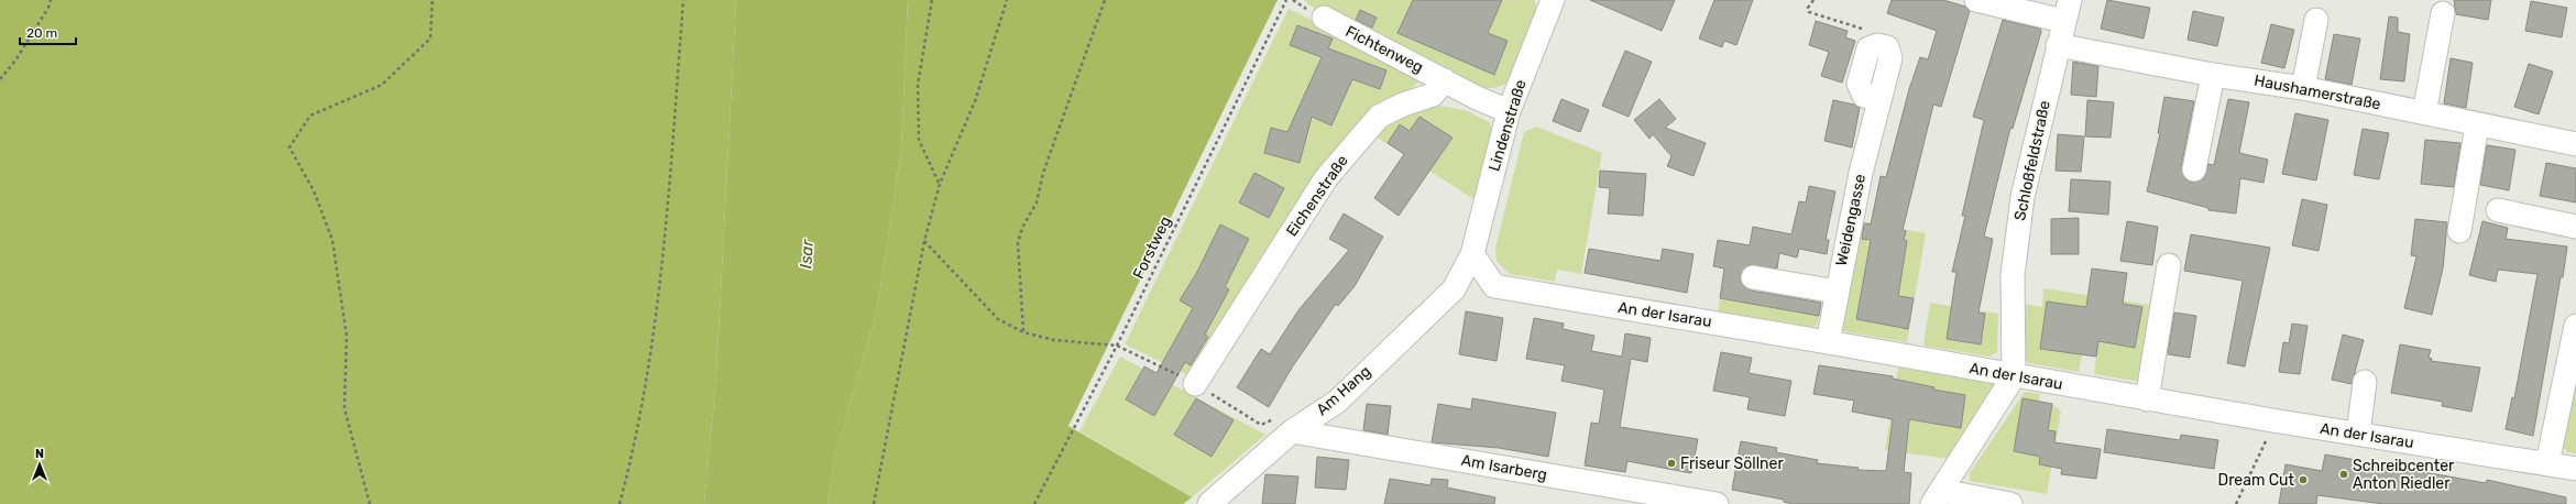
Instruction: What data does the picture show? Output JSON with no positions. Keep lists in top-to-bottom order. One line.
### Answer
{"streets":{"street":["Fichtenweg","Haushamerstraße","Lindenstraße","Schloßfeldstraße","Eichenstraße","Weidengasse","An der Isarau","Am Hang","Am Isarberg"],"path":["Forstweg"]},"crossings":[["Fichtenweg","Eichenstraße"],["Haushamerstraße","Schloßfeldstraße"],["Lindenstraße","Am Hang"],["Schloßfeldstraße","An der Isarau"],["Weidengasse","An der Isarau"],["Am Hang","Am Isarberg"]],"water":["Isar"],"places":["Friseur Söllner","Schreibcenter Anton Riedler","Dream Cut"],"scale_bar":"20 m","north":"top"}
